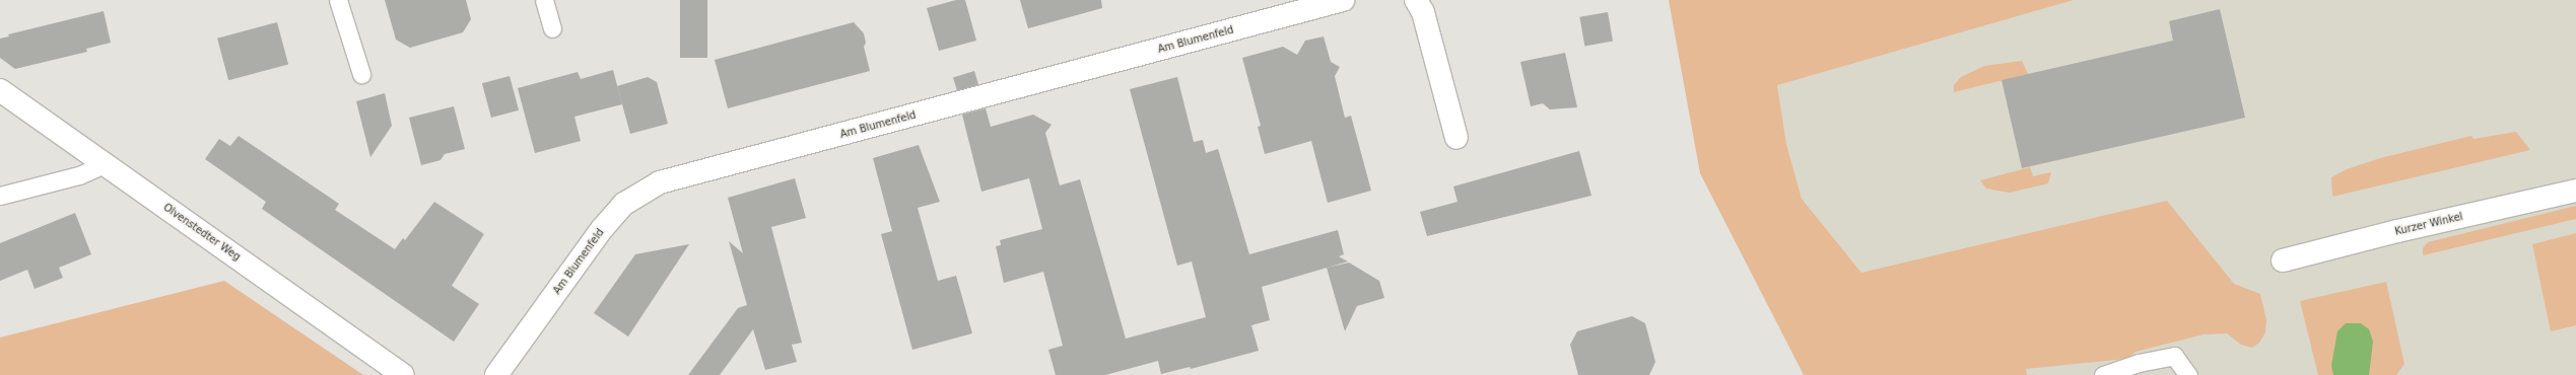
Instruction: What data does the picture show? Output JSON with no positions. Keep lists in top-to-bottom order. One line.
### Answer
{"streets":{"street":["Am Blumenfeld","Kurzer Winkel","Olvenstedter Weg"]}}
